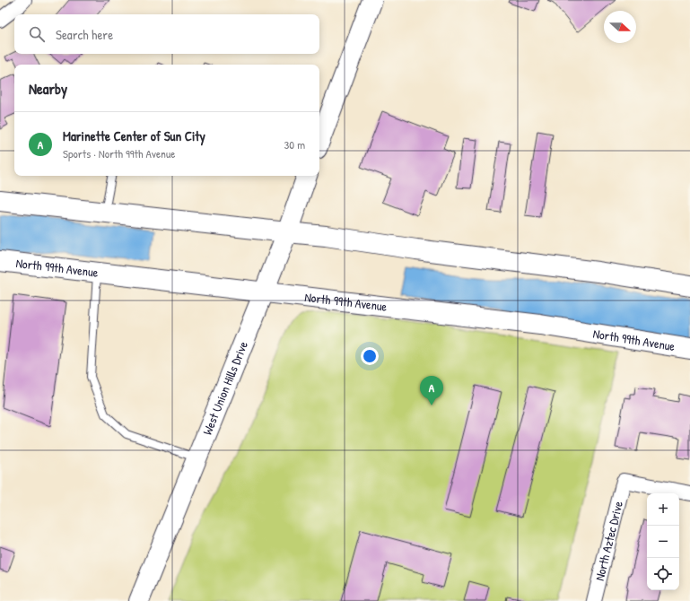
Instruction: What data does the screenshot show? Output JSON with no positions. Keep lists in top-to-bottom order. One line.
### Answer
{"streets":{"main road":["North 99th Avenue","West Union Hills Drive"],"street":["North Aztec Drive"]},"crossings":[["North 99th Avenue","West Union Hills Drive"]],"north":"right","page":{"search":"Search here","heading":"Nearby","list":[{"mark":"A","name":"Marinette Center of Sun City","note":"Sports · North 99th Avenue","value":"30 m"}],"pins":"A","map_buttons":["+","−"]}}
